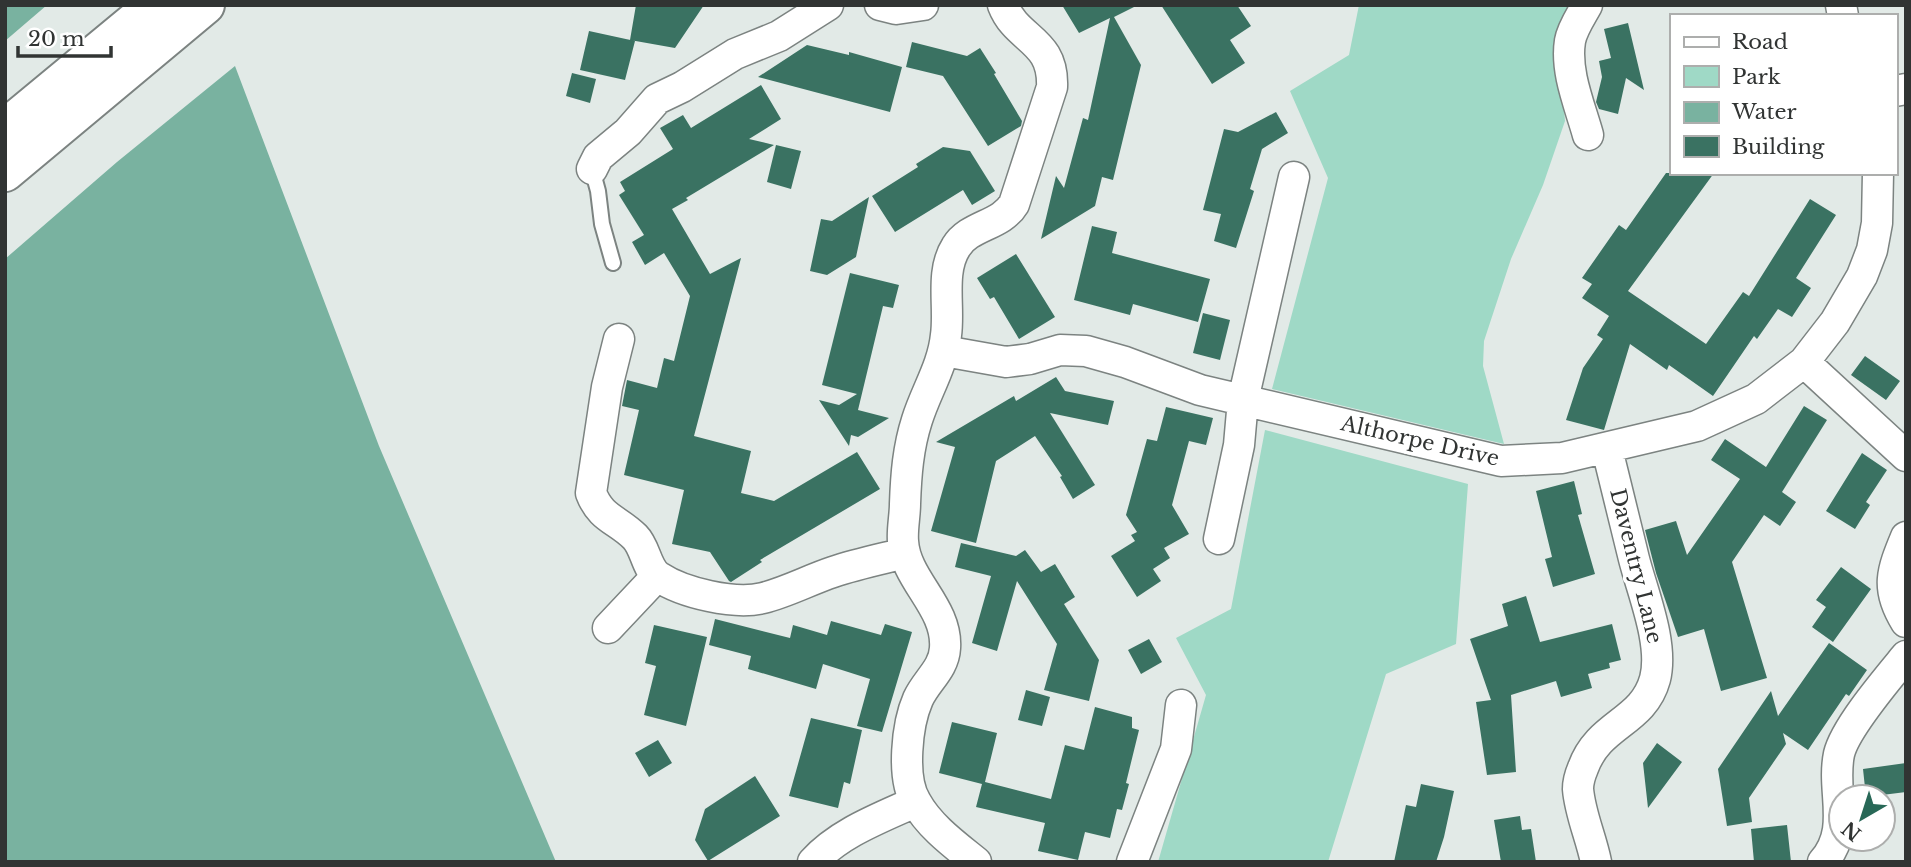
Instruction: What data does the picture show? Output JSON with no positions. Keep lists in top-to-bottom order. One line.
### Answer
{"streets":{"street":["Althorpe Drive","Daventry Lane"]},"crossings":[["Althorpe Drive","Daventry Lane"]],"legend":["Road","Park","Water","Building"],"scale_bar":"20 m","north":"bottom left"}
